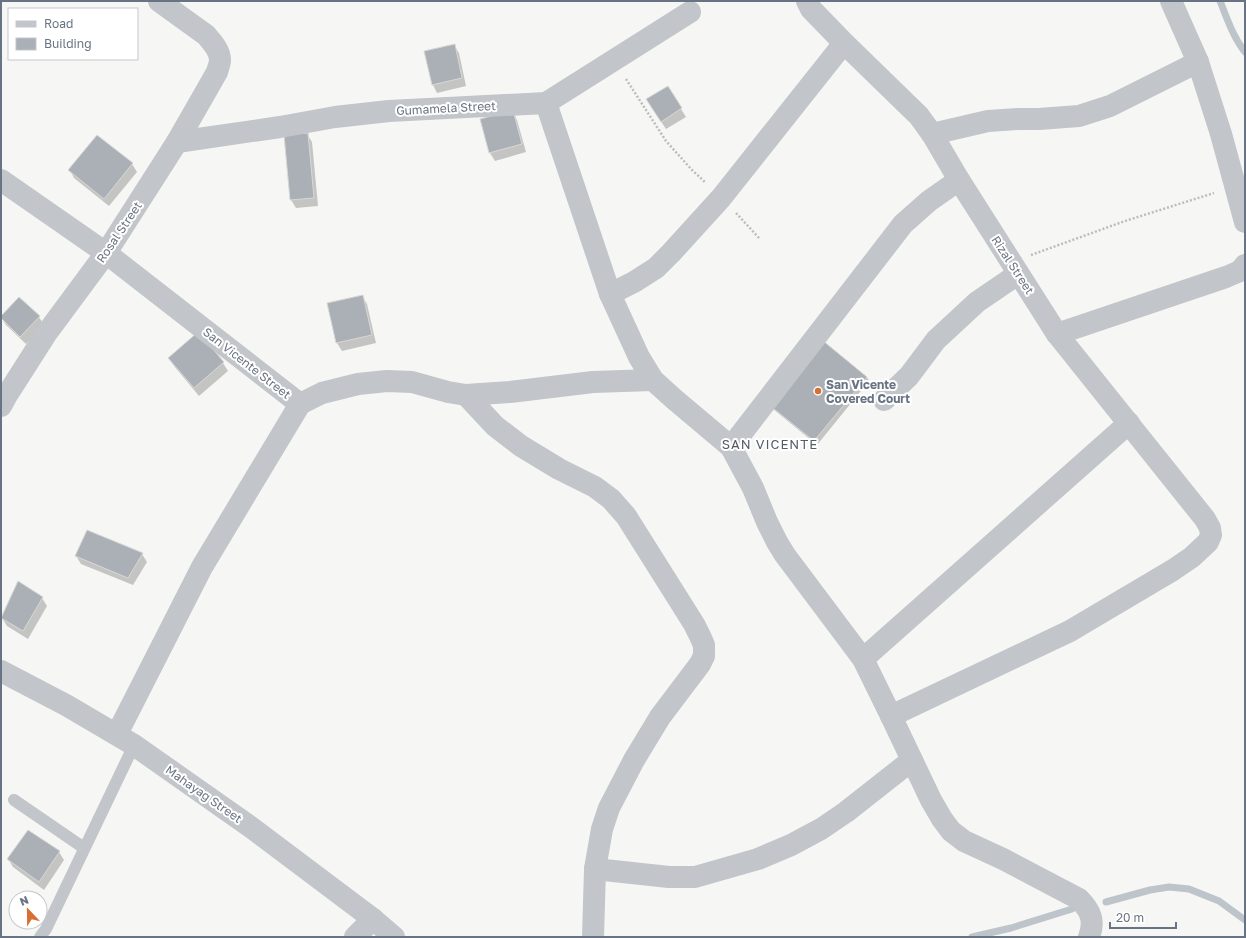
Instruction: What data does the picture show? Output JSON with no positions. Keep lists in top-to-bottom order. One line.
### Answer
{"streets":{"street":["Gumamela Street","Rosal Street","Rizal Street","San Vicente Street","Mahayag Street"]},"crossings":[["Gumamela Street","Rosal Street"],["Rosal Street","San Vicente Street"]],"districts":["SAN VICENTE"],"places":["San Vicente Covered Court"],"legend":["Road","Building"],"scale_bar":"20 m","north":"top"}
